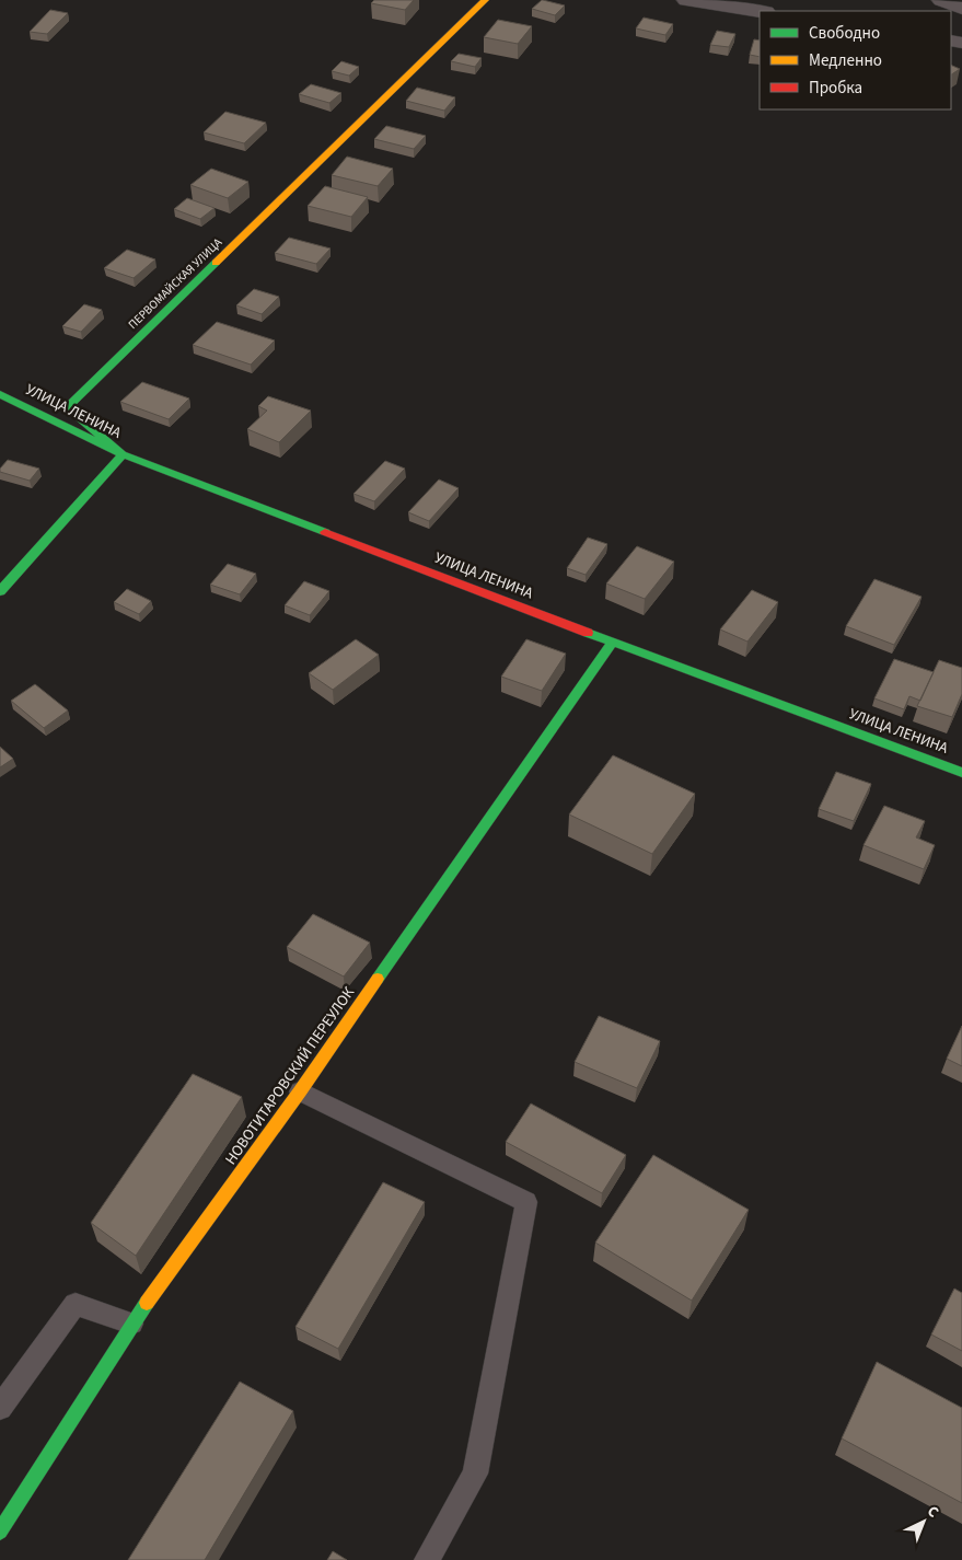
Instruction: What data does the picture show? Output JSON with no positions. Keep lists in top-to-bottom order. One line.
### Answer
{"streets":{"street":["ПЕРВОМАЙСКАЯ УЛИЦА","УЛИЦА ЛЕНИНА","НОВОТИТАРОВСКИЙ ПЕРЕУЛОК"]},"crossings":[["ПЕРВОМАЙСКАЯ УЛИЦА","УЛИЦА ЛЕНИНА"],["УЛИЦА ЛЕНИНА","НОВОТИТАРОВСКИЙ ПЕРЕУЛОК"]],"legend":["Свободно","Медленно","Пробка"],"north":"top right"}
